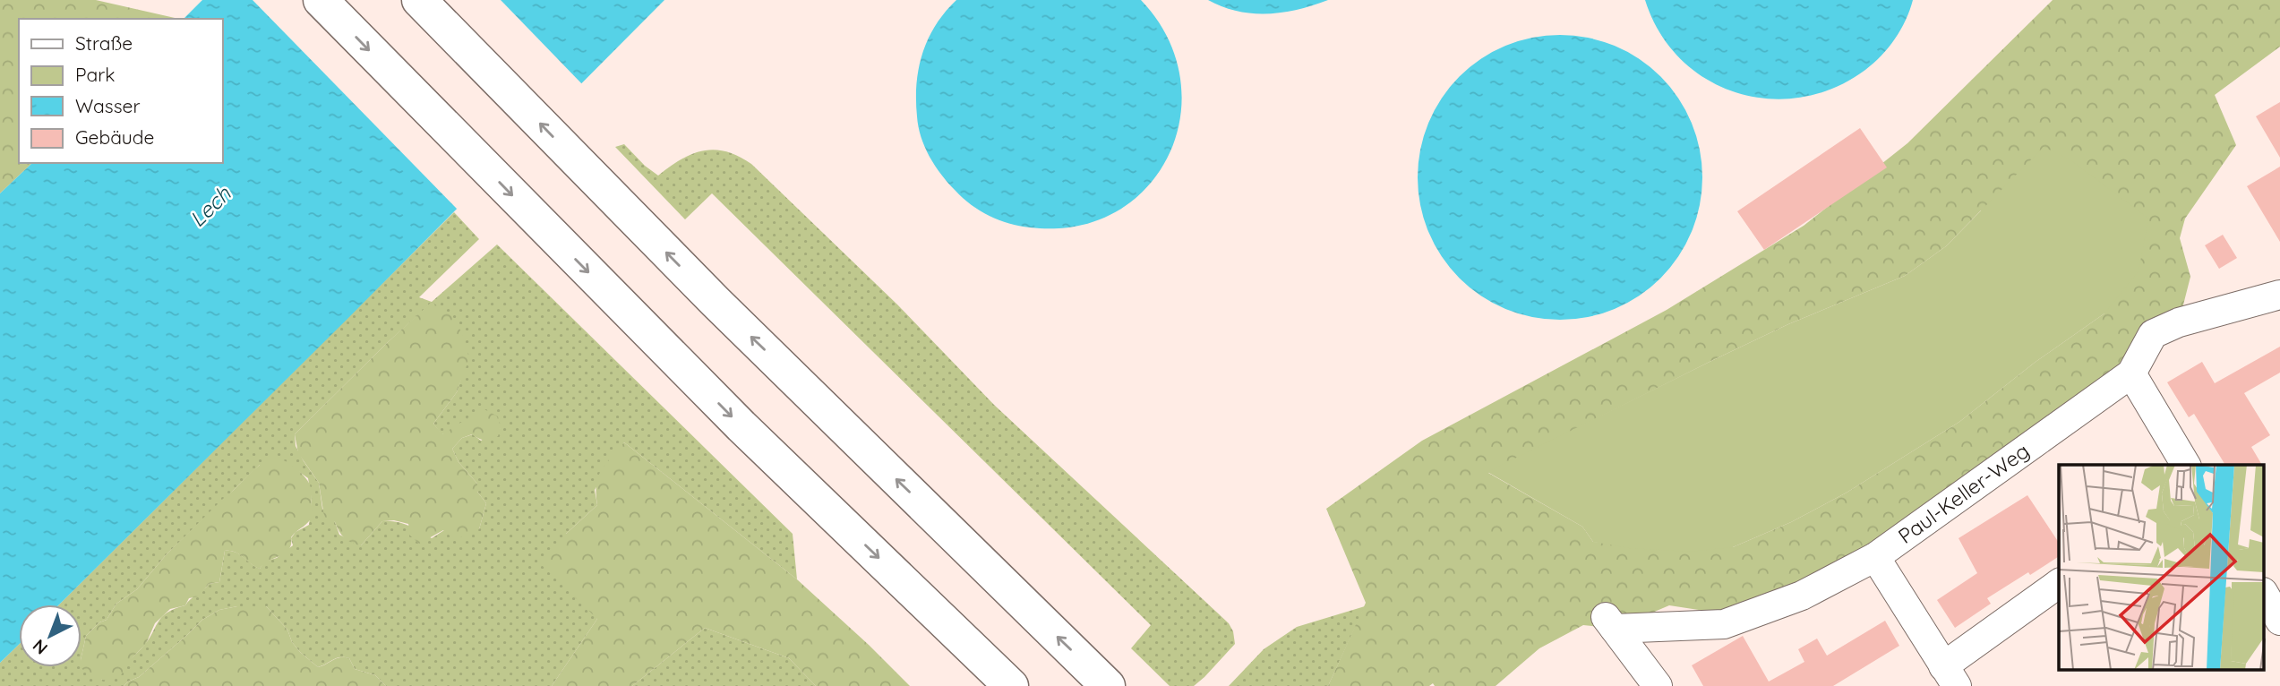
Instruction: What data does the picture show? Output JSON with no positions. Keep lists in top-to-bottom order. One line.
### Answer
{"streets":{"street":["Paul-Keller-Weg"]},"water":["Lech"],"legend":["Straße","Park","Wasser","Gebäude"],"north":"bottom left"}
